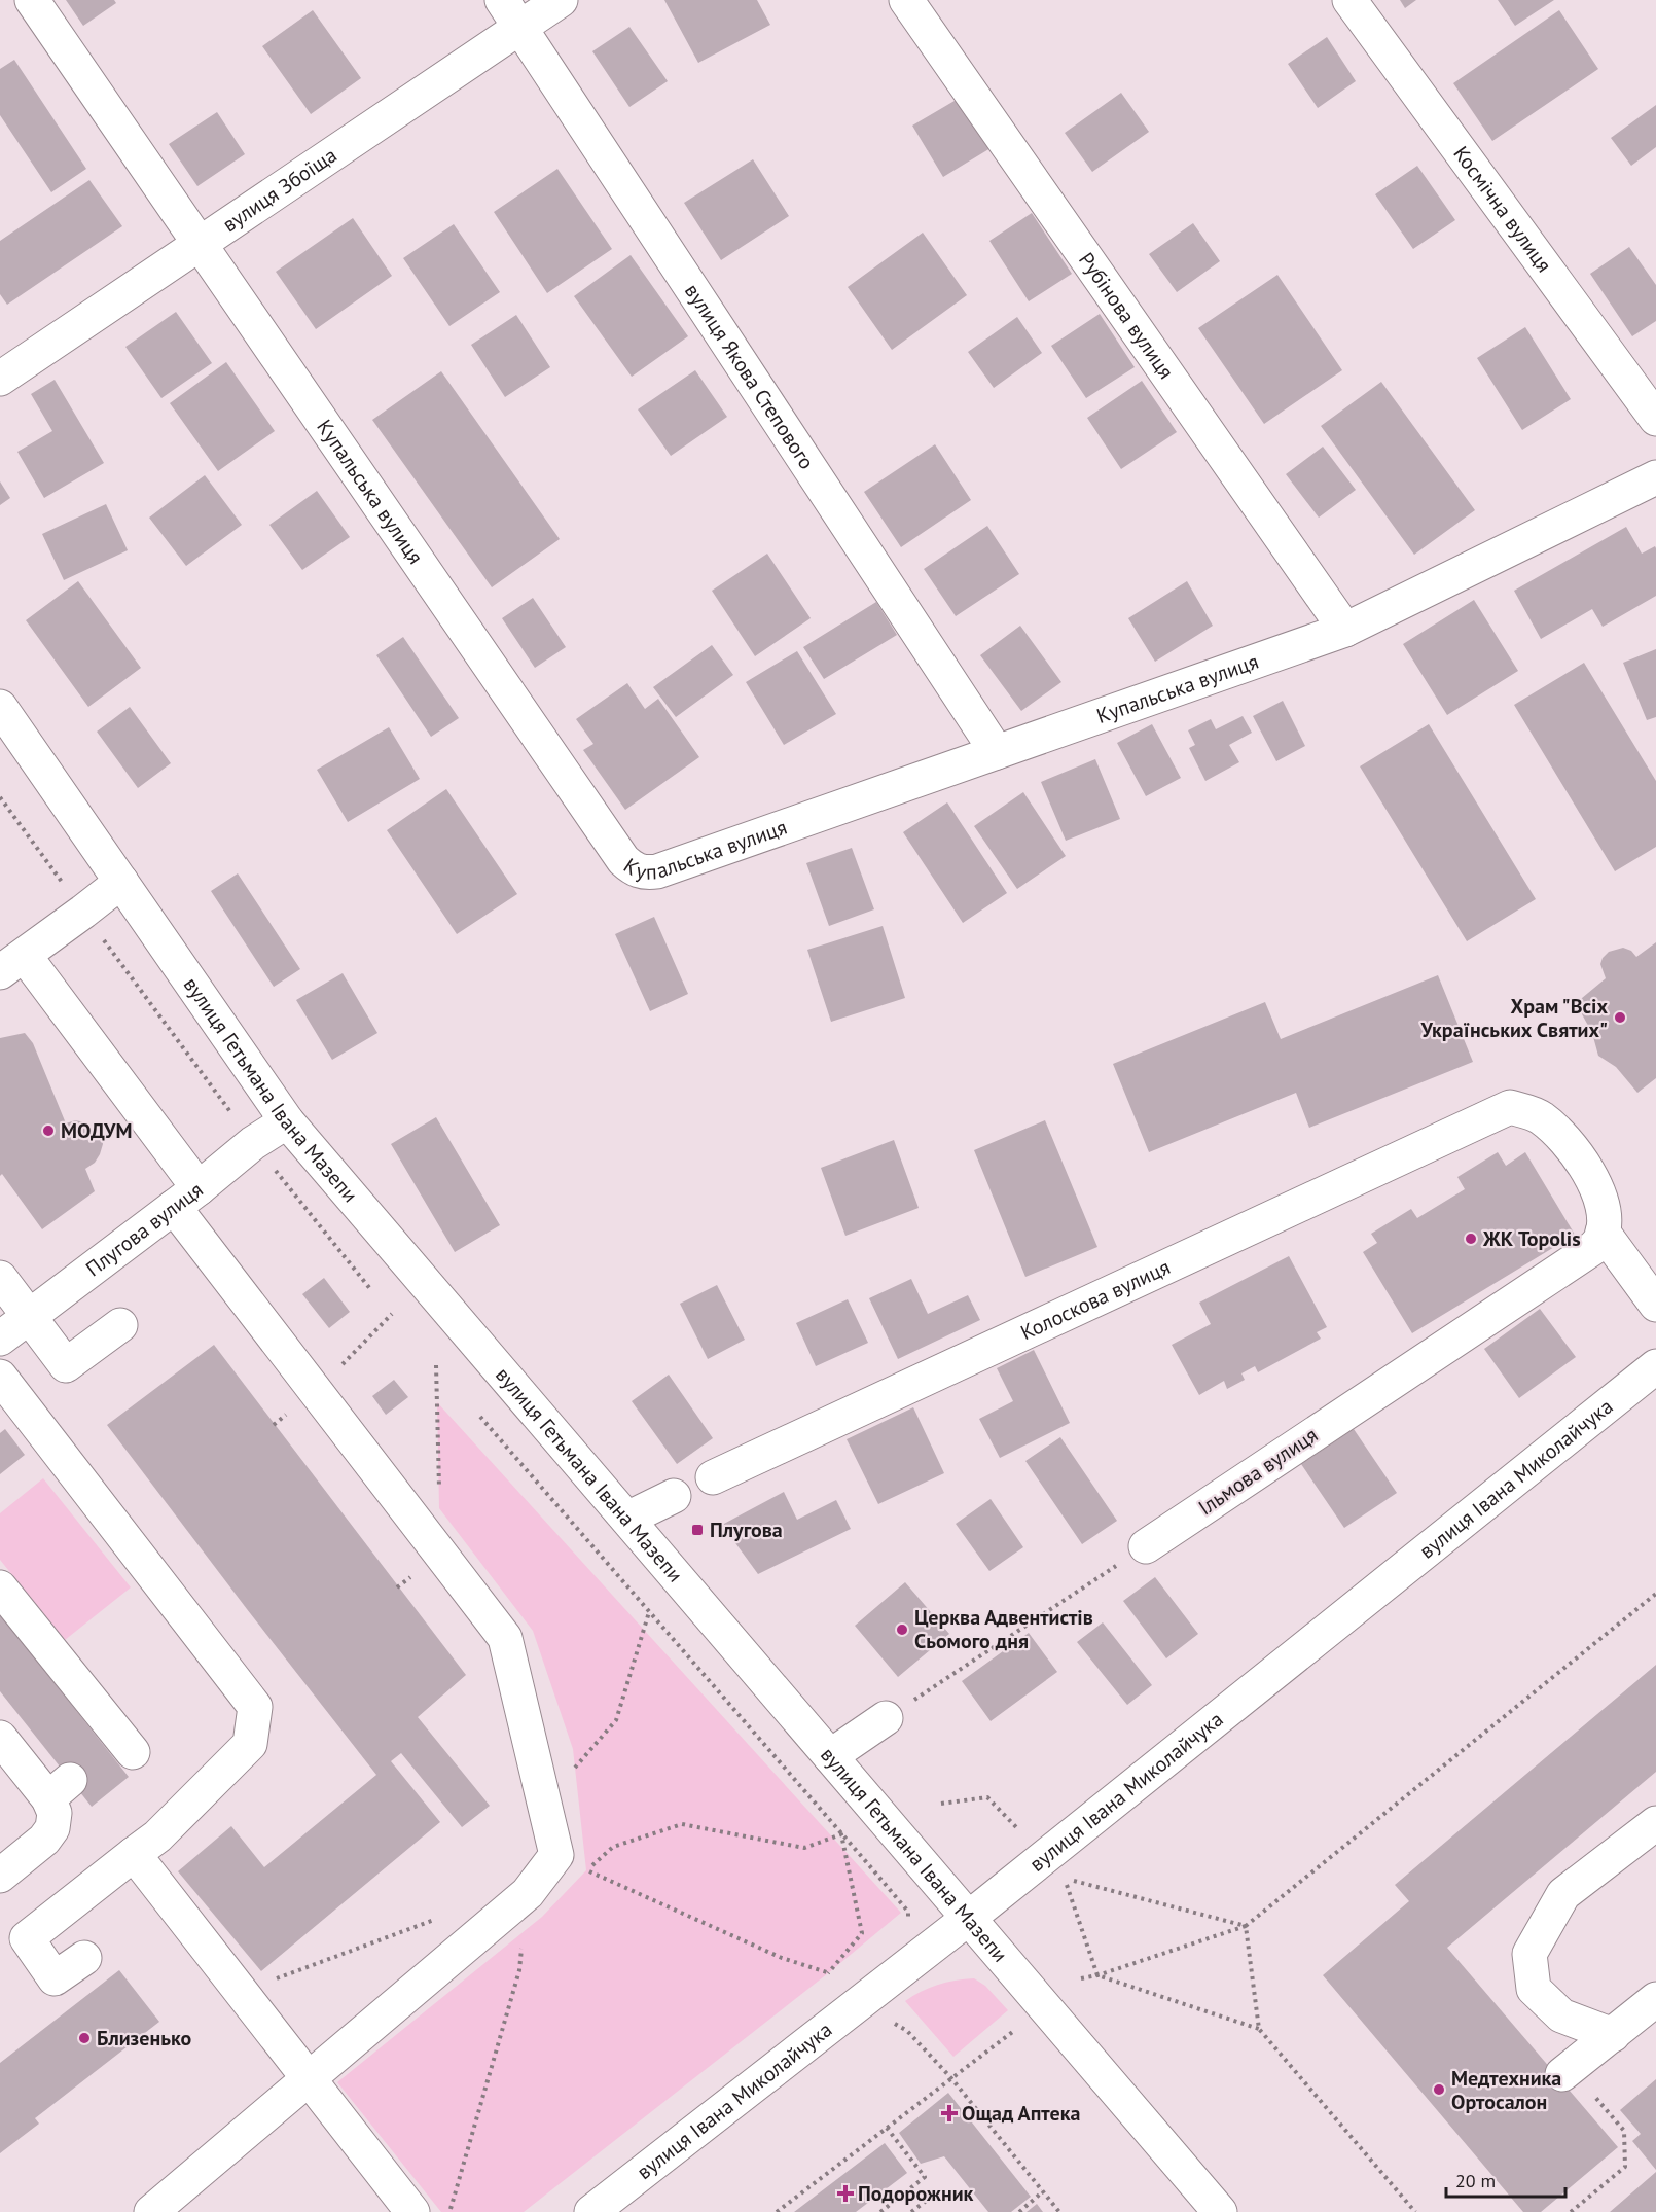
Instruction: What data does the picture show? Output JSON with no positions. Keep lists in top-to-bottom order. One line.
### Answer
{"streets":{"street":["вулиця Збоїща","Космічна вулиця","Рубінова вулиця","вулиця Якова Степового","Купальська вулиця","вулиця Гетьмана Івана Мазепи","Плугова вулиця","Колоскова вулиця","Ільмова вулиця","вулиця Івана Миколайчука"]},"crossings":[["вулиця Збоїща","вулиця Якова Степового"],["вулиця Збоїща","Купальська вулиця"],["Рубінова вулиця","Купальська вулиця"],["вулиця Якова Степового","Купальська вулиця"],["вулиця Гетьмана Івана Мазепи","Плугова вулиця"],["вулиця Гетьмана Івана Мазепи","вулиця Івана Миколайчука"],["Колоскова вулиця","Ільмова вулиця"]],"places":{"other":["Храм \"Всіх Українських Святих\"","МОДУМ","ЖК Topolis","Церква Адвентистів Сьомого дня","Близенько","Медтехника Ортосалон"],"transit":["Плугова"],"health":["Ощад Аптека","Подорожник"]},"scale_bar":"20 m"}
